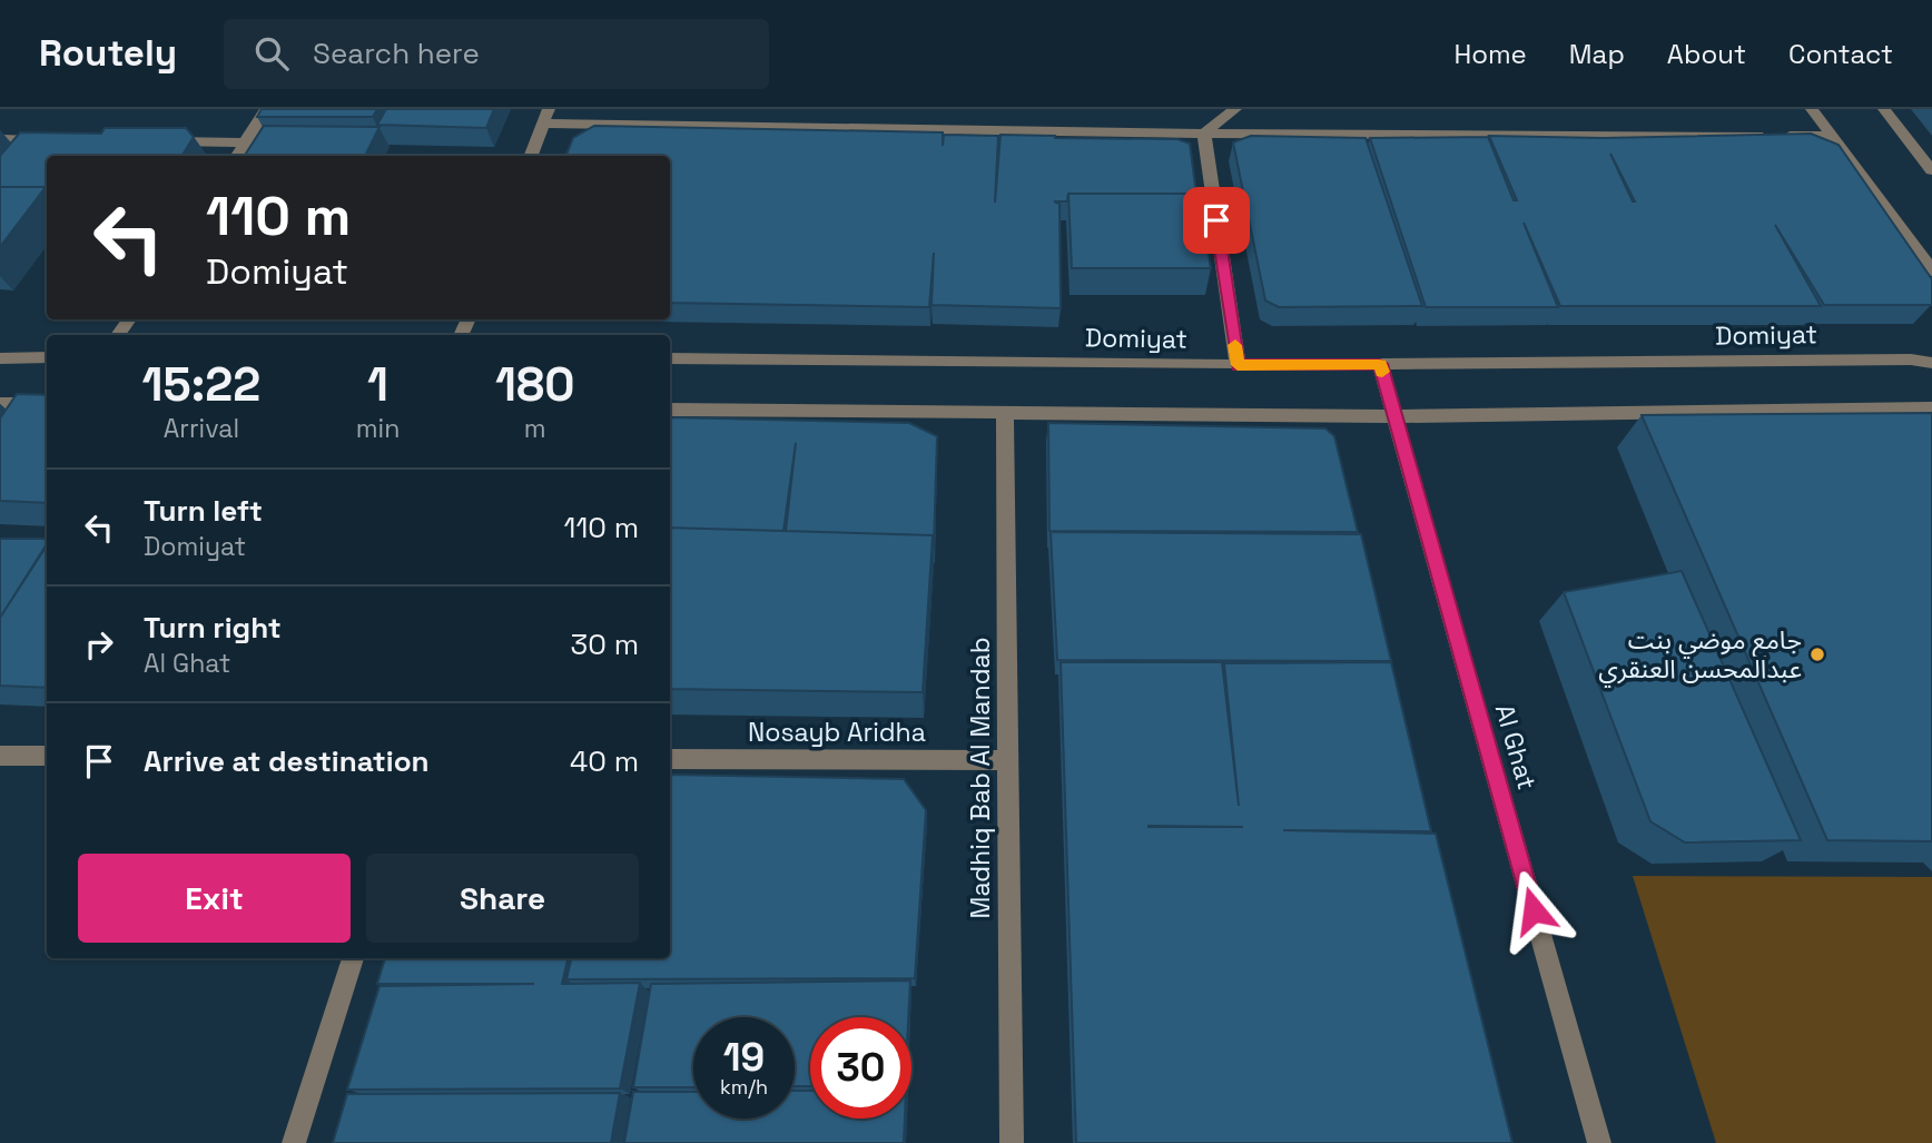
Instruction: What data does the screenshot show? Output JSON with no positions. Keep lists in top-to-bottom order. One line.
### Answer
{"streets":{"street":["Domiyat","Nosayb Aridha","Al Ghat","Madhiq Bab Al Mandab"]},"crossings":[["Domiyat","Al Ghat"],["Nosayb Aridha","Madhiq Bab Al Mandab"]],"places":["جامع موضي بنت عبدالمحسن العنقري"],"page":{"header":"Routely","search":"Search here","nav":["Home","Map","About","Contact"],"turn":["110 m","Domiyat"],"eta":["15:22","Arrival","1","min","180","m"],"list":[{"name":"Turn left","note":"Domiyat","value":"110 m"},{"name":"Turn right","note":"Al Ghat","value":"30 m"},{"name":"Arrive at destination","value":"40 m"}],"buttons":["Exit","Share"],"speed":"19 km/h","limit":"30"}}
